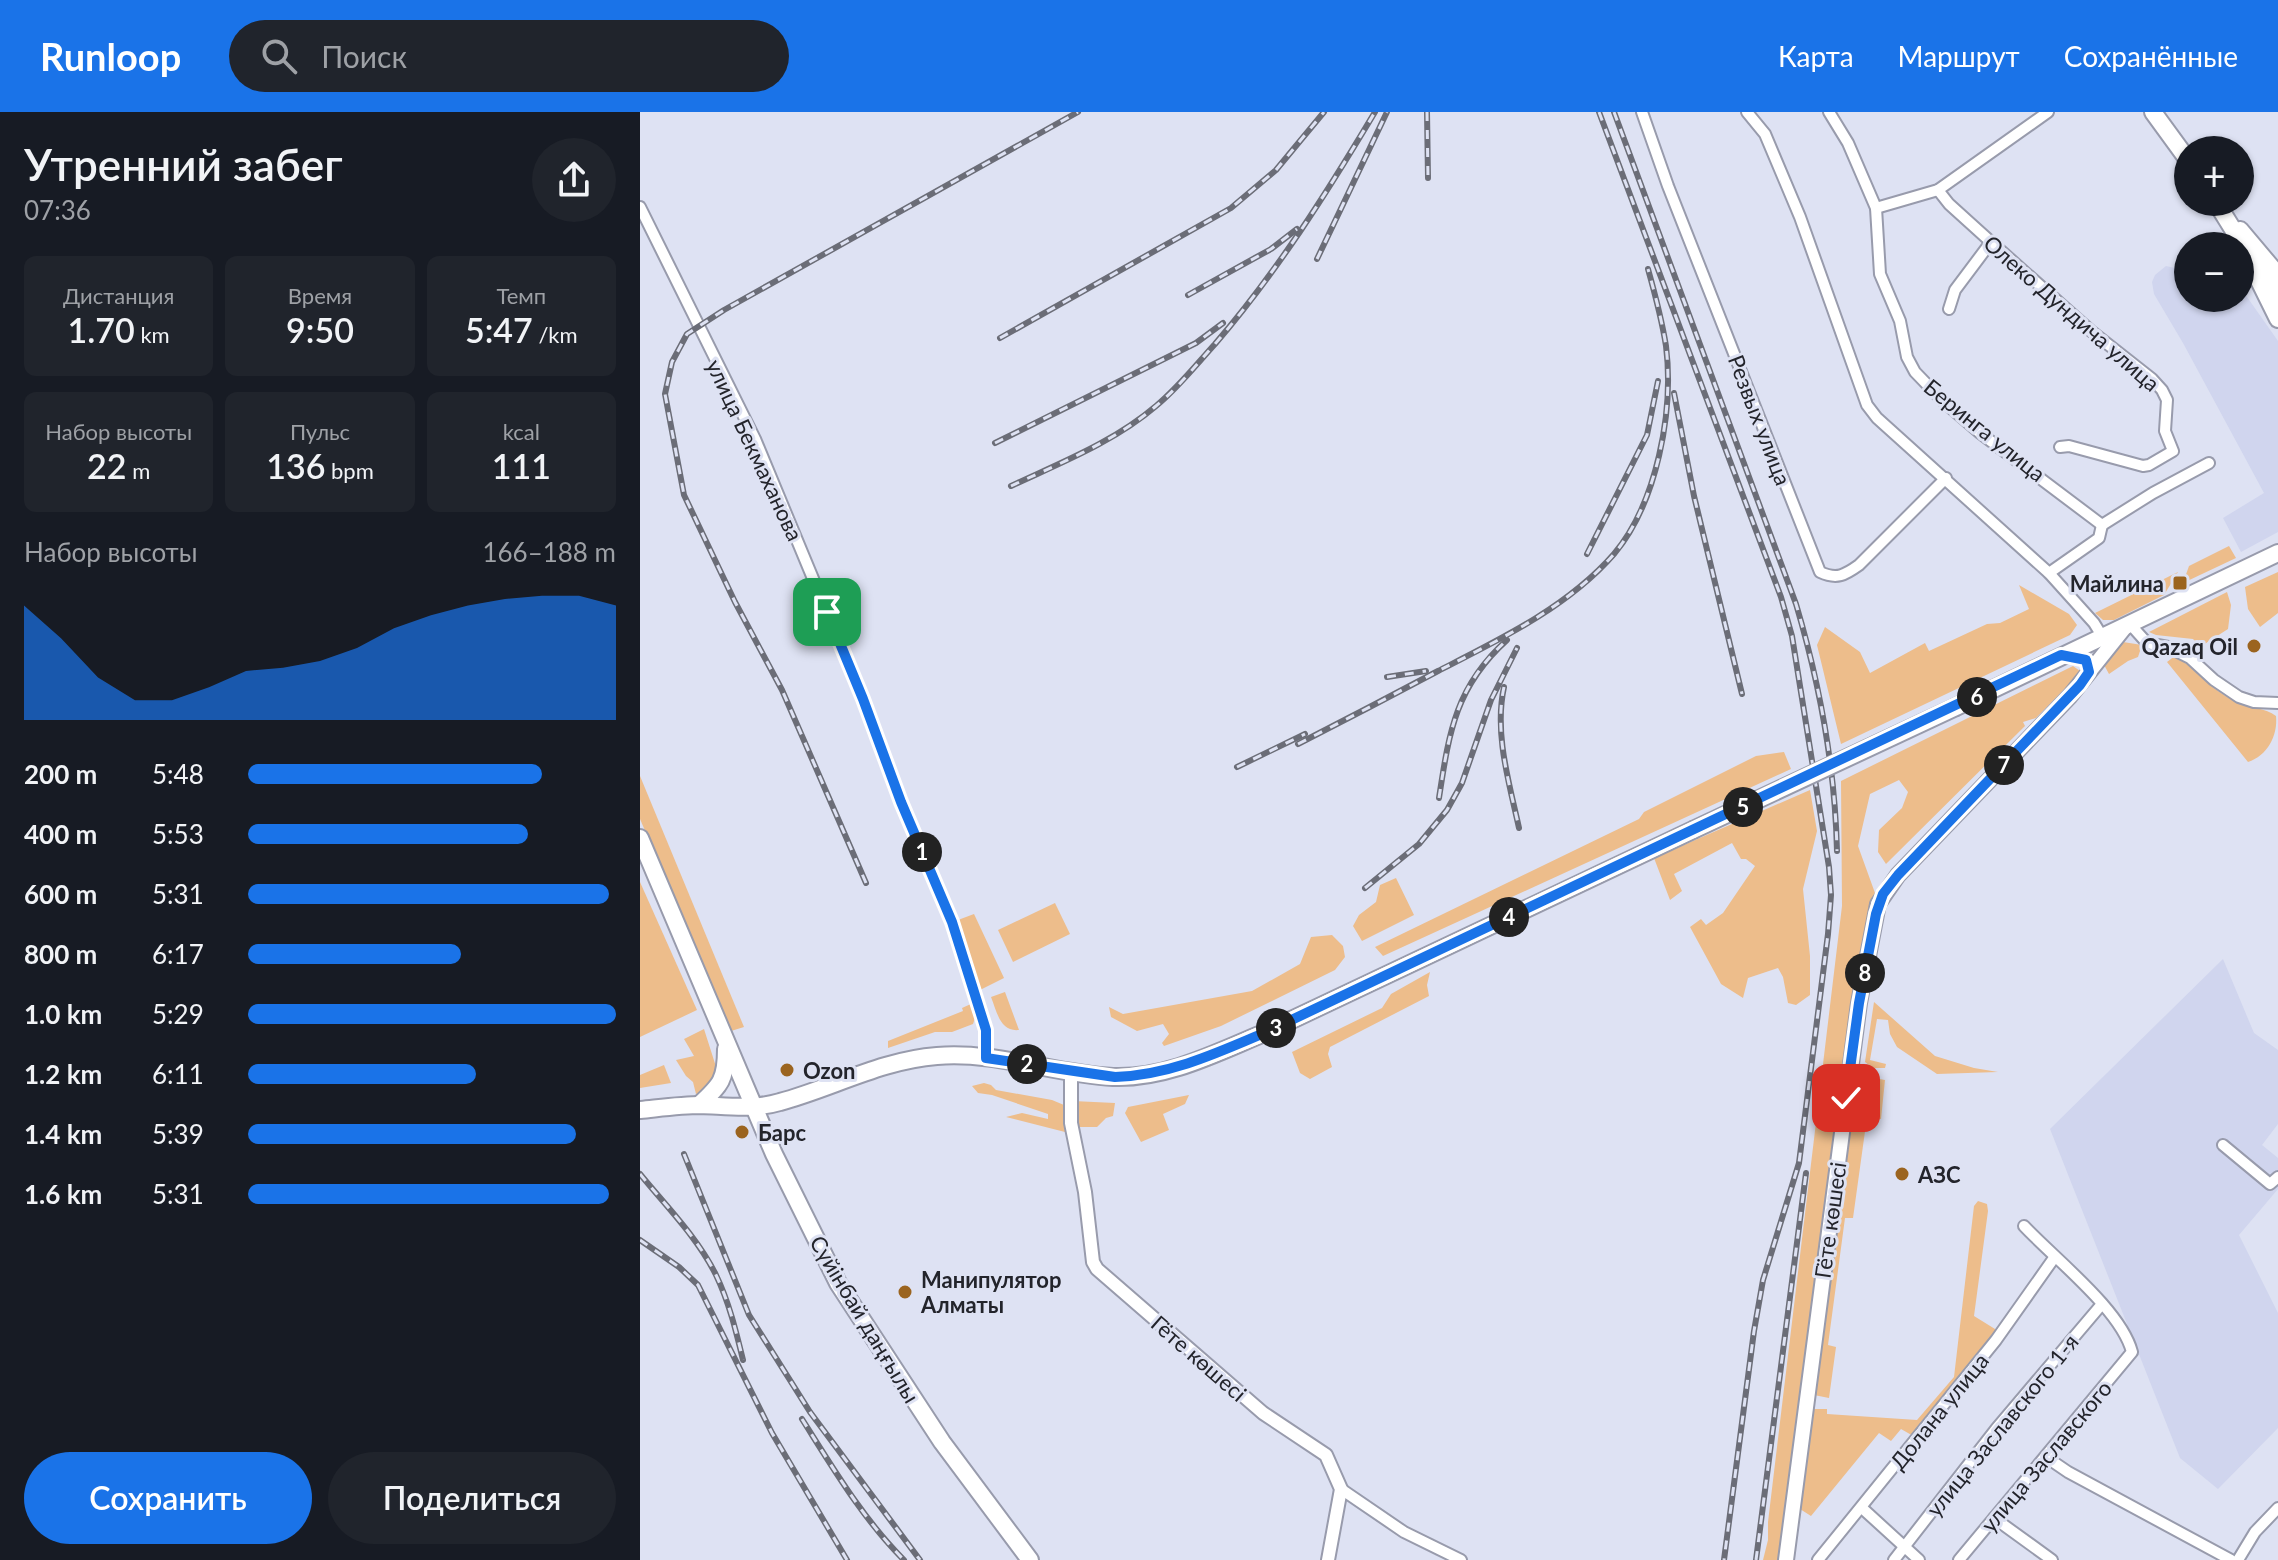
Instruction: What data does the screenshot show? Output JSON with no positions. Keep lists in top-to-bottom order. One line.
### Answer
{"streets":{"main road":["Гёте көшесі","Сүйінбай даңғылы"],"street":["Олеко Дундича улица","Резвых улица","Беринга улица","улица Бекмаханова","Долана улица","улица Заславского 1-я","улица Заславского"]},"crossings":[["улица Заславского 1-я","улица Заславского"]],"places":{"transit":["Майлина"],"other":["Qazaq Oil","Ozon","Барс","АЗС","Манипулятор Алматы"]},"page":{"header":"Runloop","search":"Поиск","nav":["Карта","Маршрут","Сохранённые"],"heading":["Утренний забег","07:36"],"map_buttons":["+","−"],"stats":[["Дистанция","1.70 km"],["Время","9:50"],["Темп","5:47 /km"],["Набор высоты","22 m"],["Пульс","136 bpm"],["kcal","111"]],"chart":["Набор высоты","166–188 m"],"pins":["6","7","5","1","4","8","3","2"],"list":[{"name":"200 m","note":"5:48"},{"name":"400 m","note":"5:53"},{"name":"600 m","note":"5:31"},{"name":"800 m","note":"6:17"},{"name":"1.0 km","note":"5:29"},{"name":"1.2 km","note":"6:11"},{"name":"1.4 km","note":"5:39"},{"name":"1.6 km","note":"5:31"}],"buttons":["Сохранить","Поделиться"]}}
